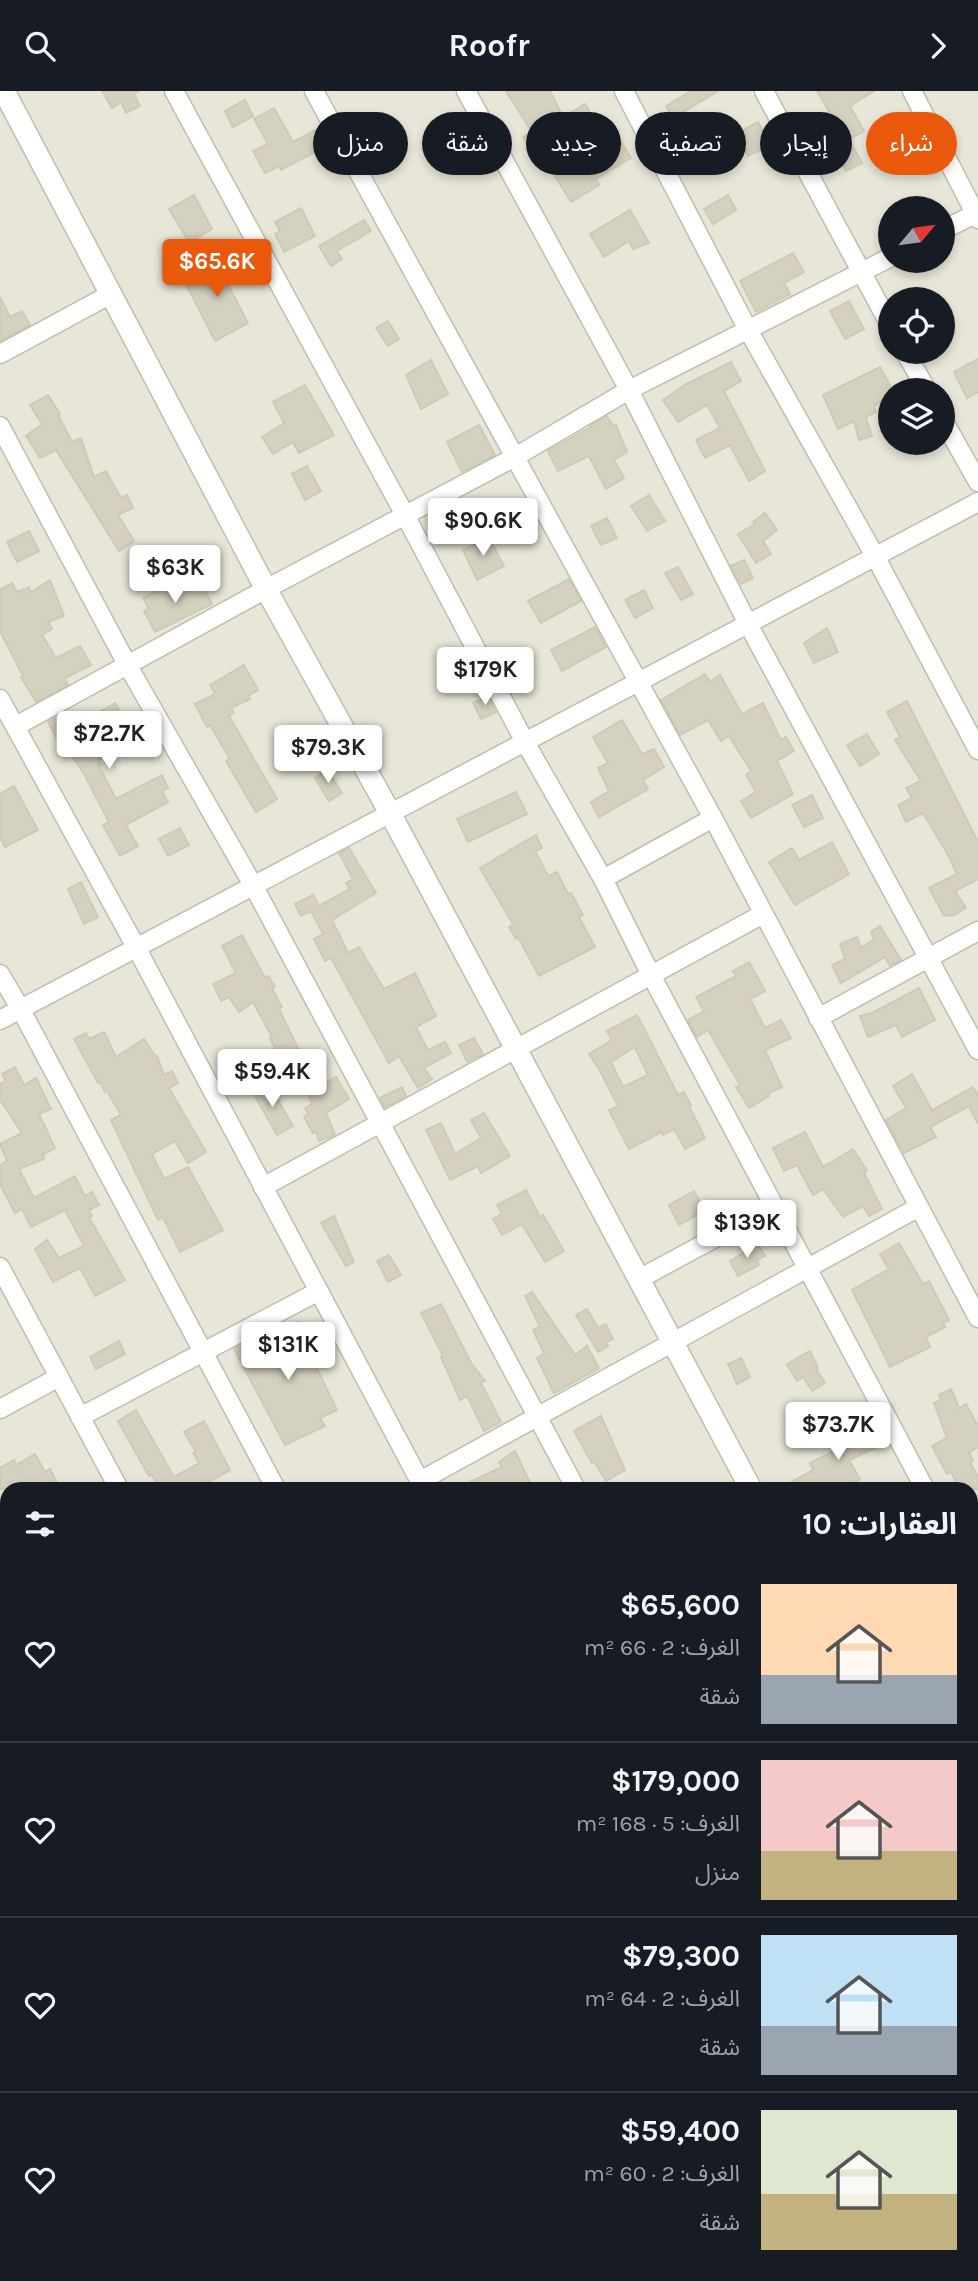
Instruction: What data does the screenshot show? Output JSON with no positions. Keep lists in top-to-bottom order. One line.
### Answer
{"north":"top right","page":{"header":"Roofr","chip":["شراء","إيجار","تصفية","جديد","شقة","منزل"],"price":["$65.6K","$90.6K","$63K","$179K","$72.7K","$79.3K","$59.4K","$139K","$131K","$73.7K"],"heading":"العقارات: 10","list":[{"name":"$65,600","note":"الغرف: 2 · 66 m² · شقة"},{"name":"$179,000","note":"الغرف: 5 · 168 m² · منزل"},{"name":"$79,300","note":"الغرف: 2 · 64 m² · شقة"},{"name":"$59,400","note":"الغرف: 2 · 60 m² · شقة"}]}}
